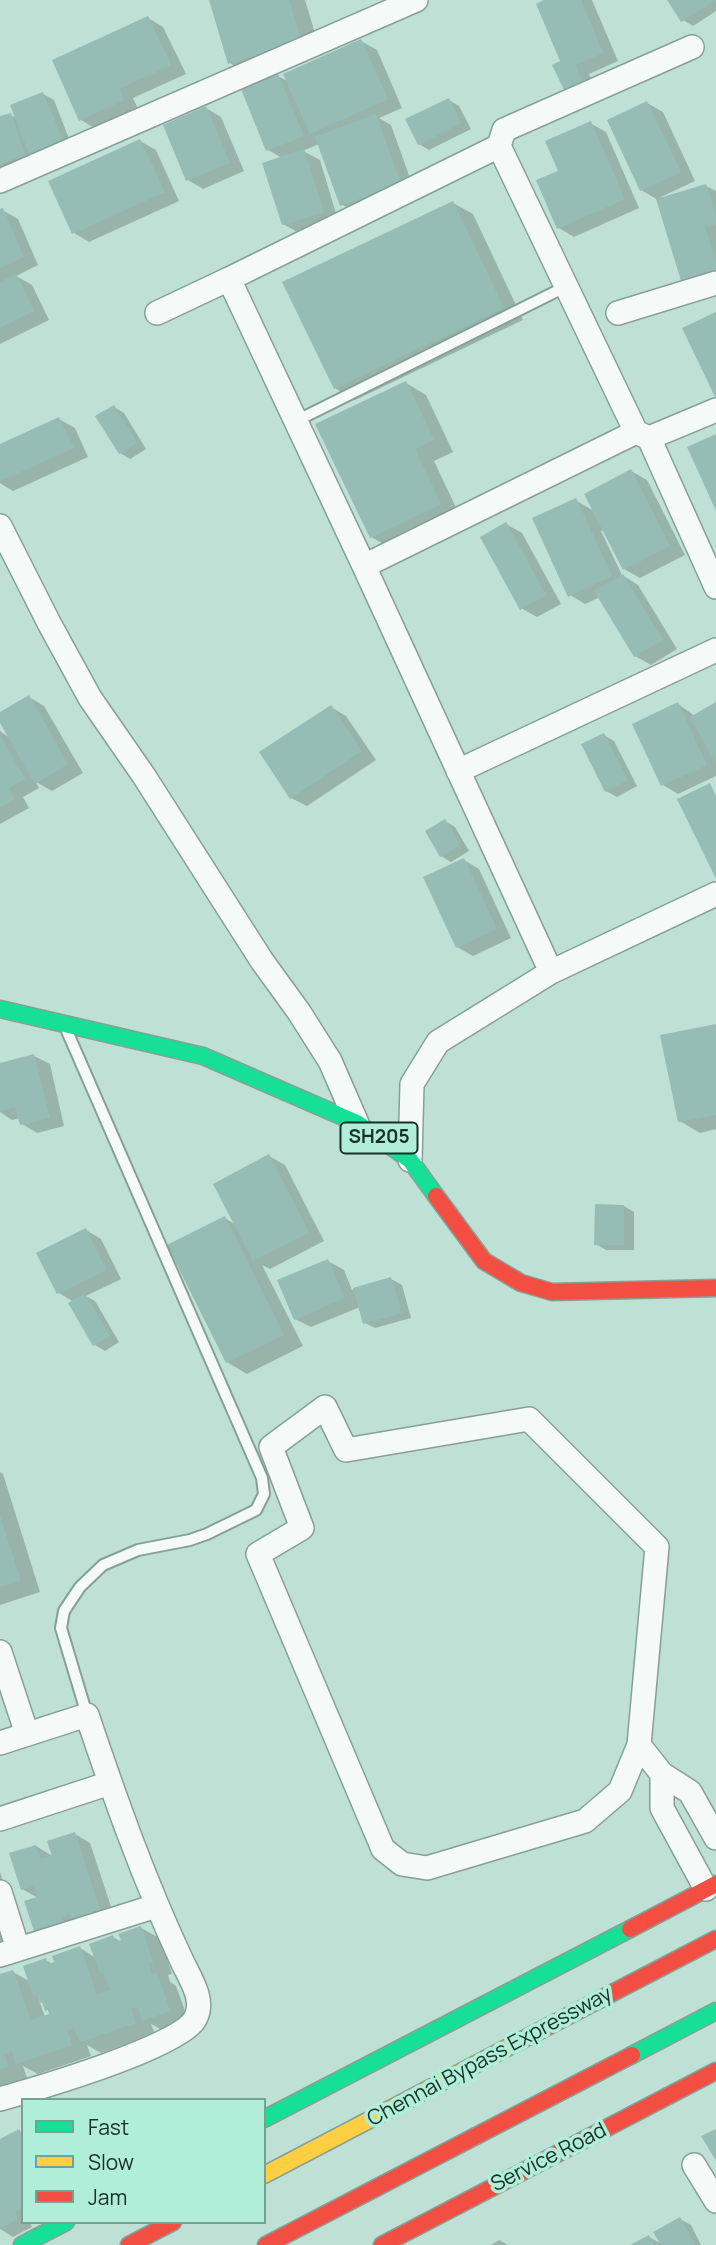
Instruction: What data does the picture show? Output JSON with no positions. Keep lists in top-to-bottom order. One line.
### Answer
{"streets":{"main road":["SH205","Chennai Bypass Expressway","Service Road"]},"legend":["Fast","Slow","Jam"]}
